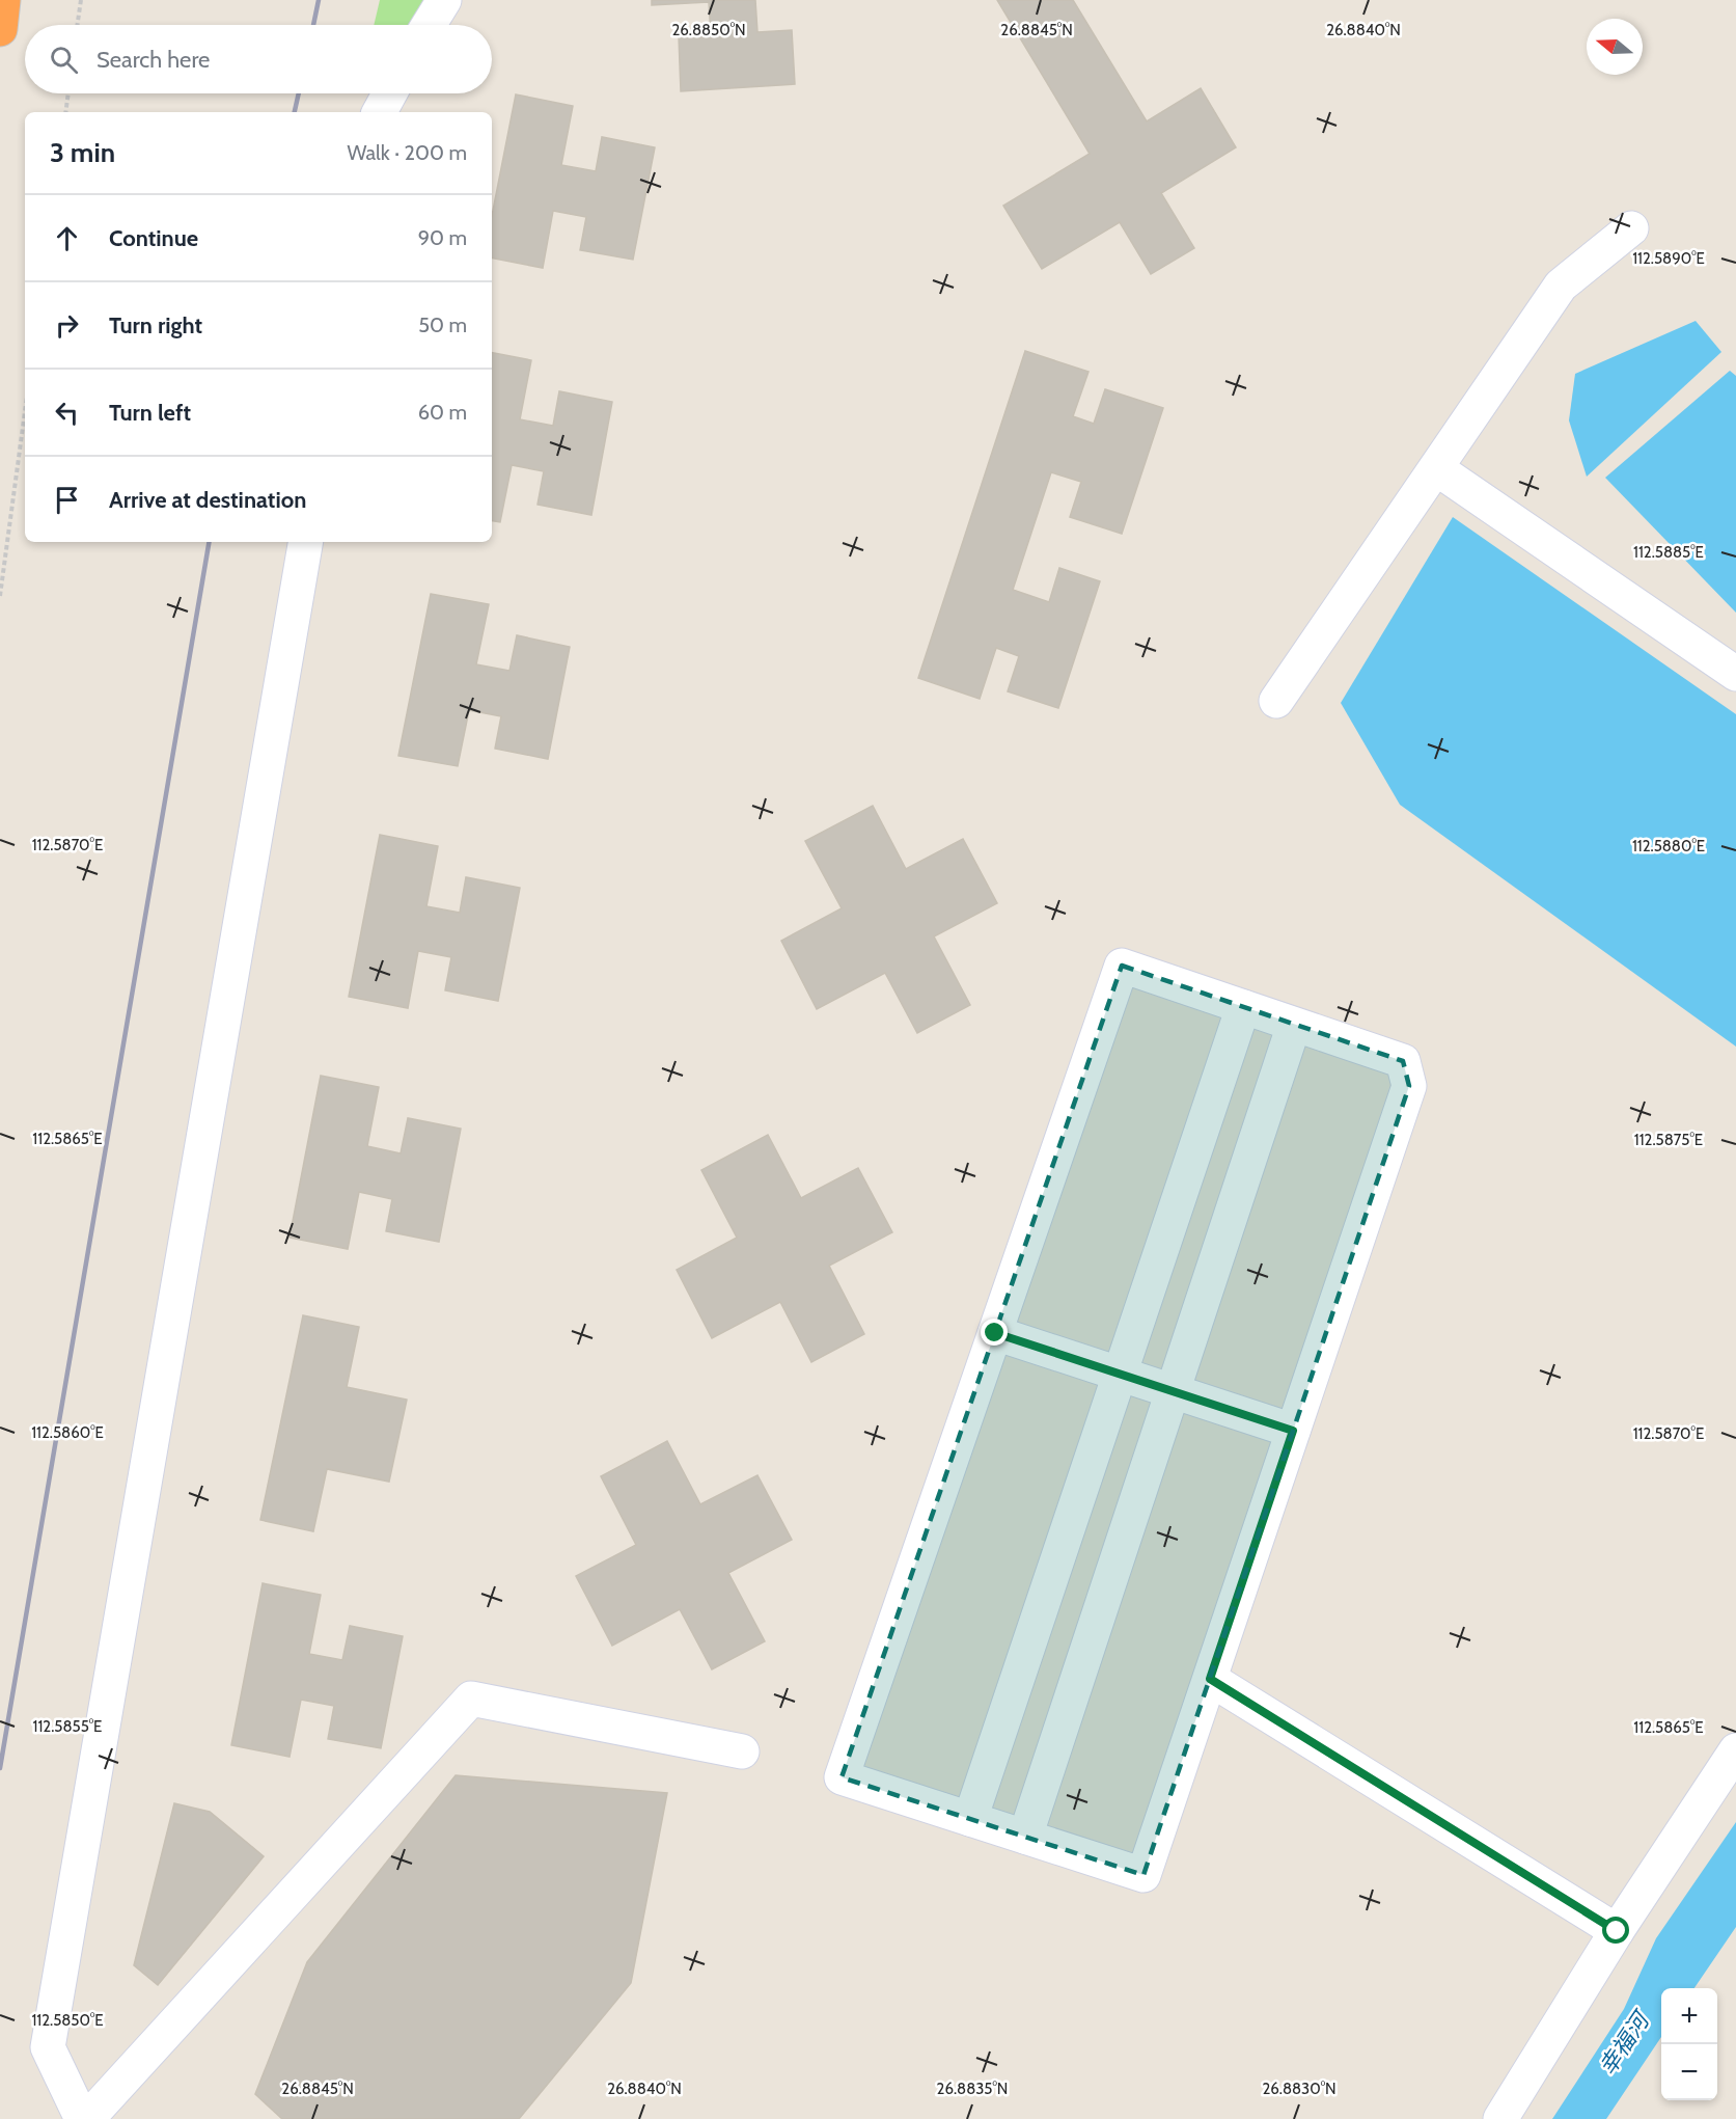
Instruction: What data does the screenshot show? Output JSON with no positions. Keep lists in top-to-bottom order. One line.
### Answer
{"water":["幸福河"],"north":"left","page":{"search":"Search here","heading":["3 min","Walk · 200 m"],"list":[["Continue","90 m"],["Turn right","50 m"],["Turn left","60 m"],"Arrive at destination"],"map_buttons":["+","−"]},"coordinates":["26.8850°N","26.8845°N","26.8840°N","112.5890°E","112.5885°E","112.5870°E","112.5880°E","112.5865°E","112.5875°E","112.5860°E","112.5855°E","112.5850°E","26.8835°N","26.8830°N"]}
